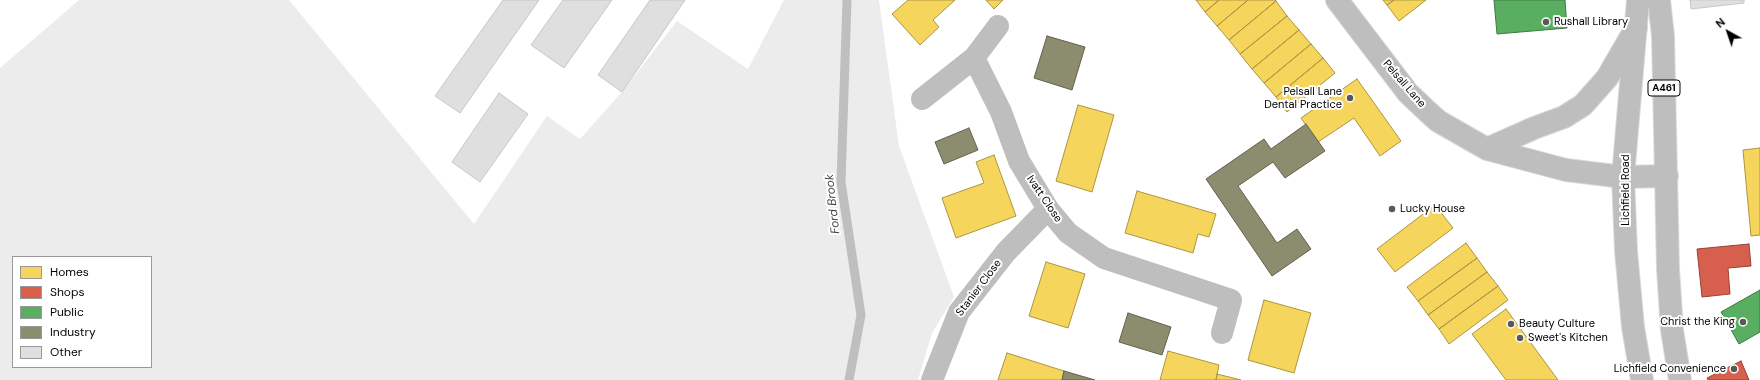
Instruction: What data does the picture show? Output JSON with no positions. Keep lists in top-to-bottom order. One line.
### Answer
{"streets":{"main road":["Pelsall Lane","A461","Lichfield Road","Ivatt Close","Stanier Close"]},"crossings":[["Pelsall Lane","A461"],["Pelsall Lane","Lichfield Road"],["Ivatt Close","Stanier Close"]],"water":["Ford Brook"],"places":["Rushall Library","Pelsall Lane Dental Practice","Lucky House","Christ the King","Beauty Culture","Sweet's Kitchen","Lichfield Convenience"],"legend":["Homes","Shops","Public","Industry","Other"],"north":"top left"}
